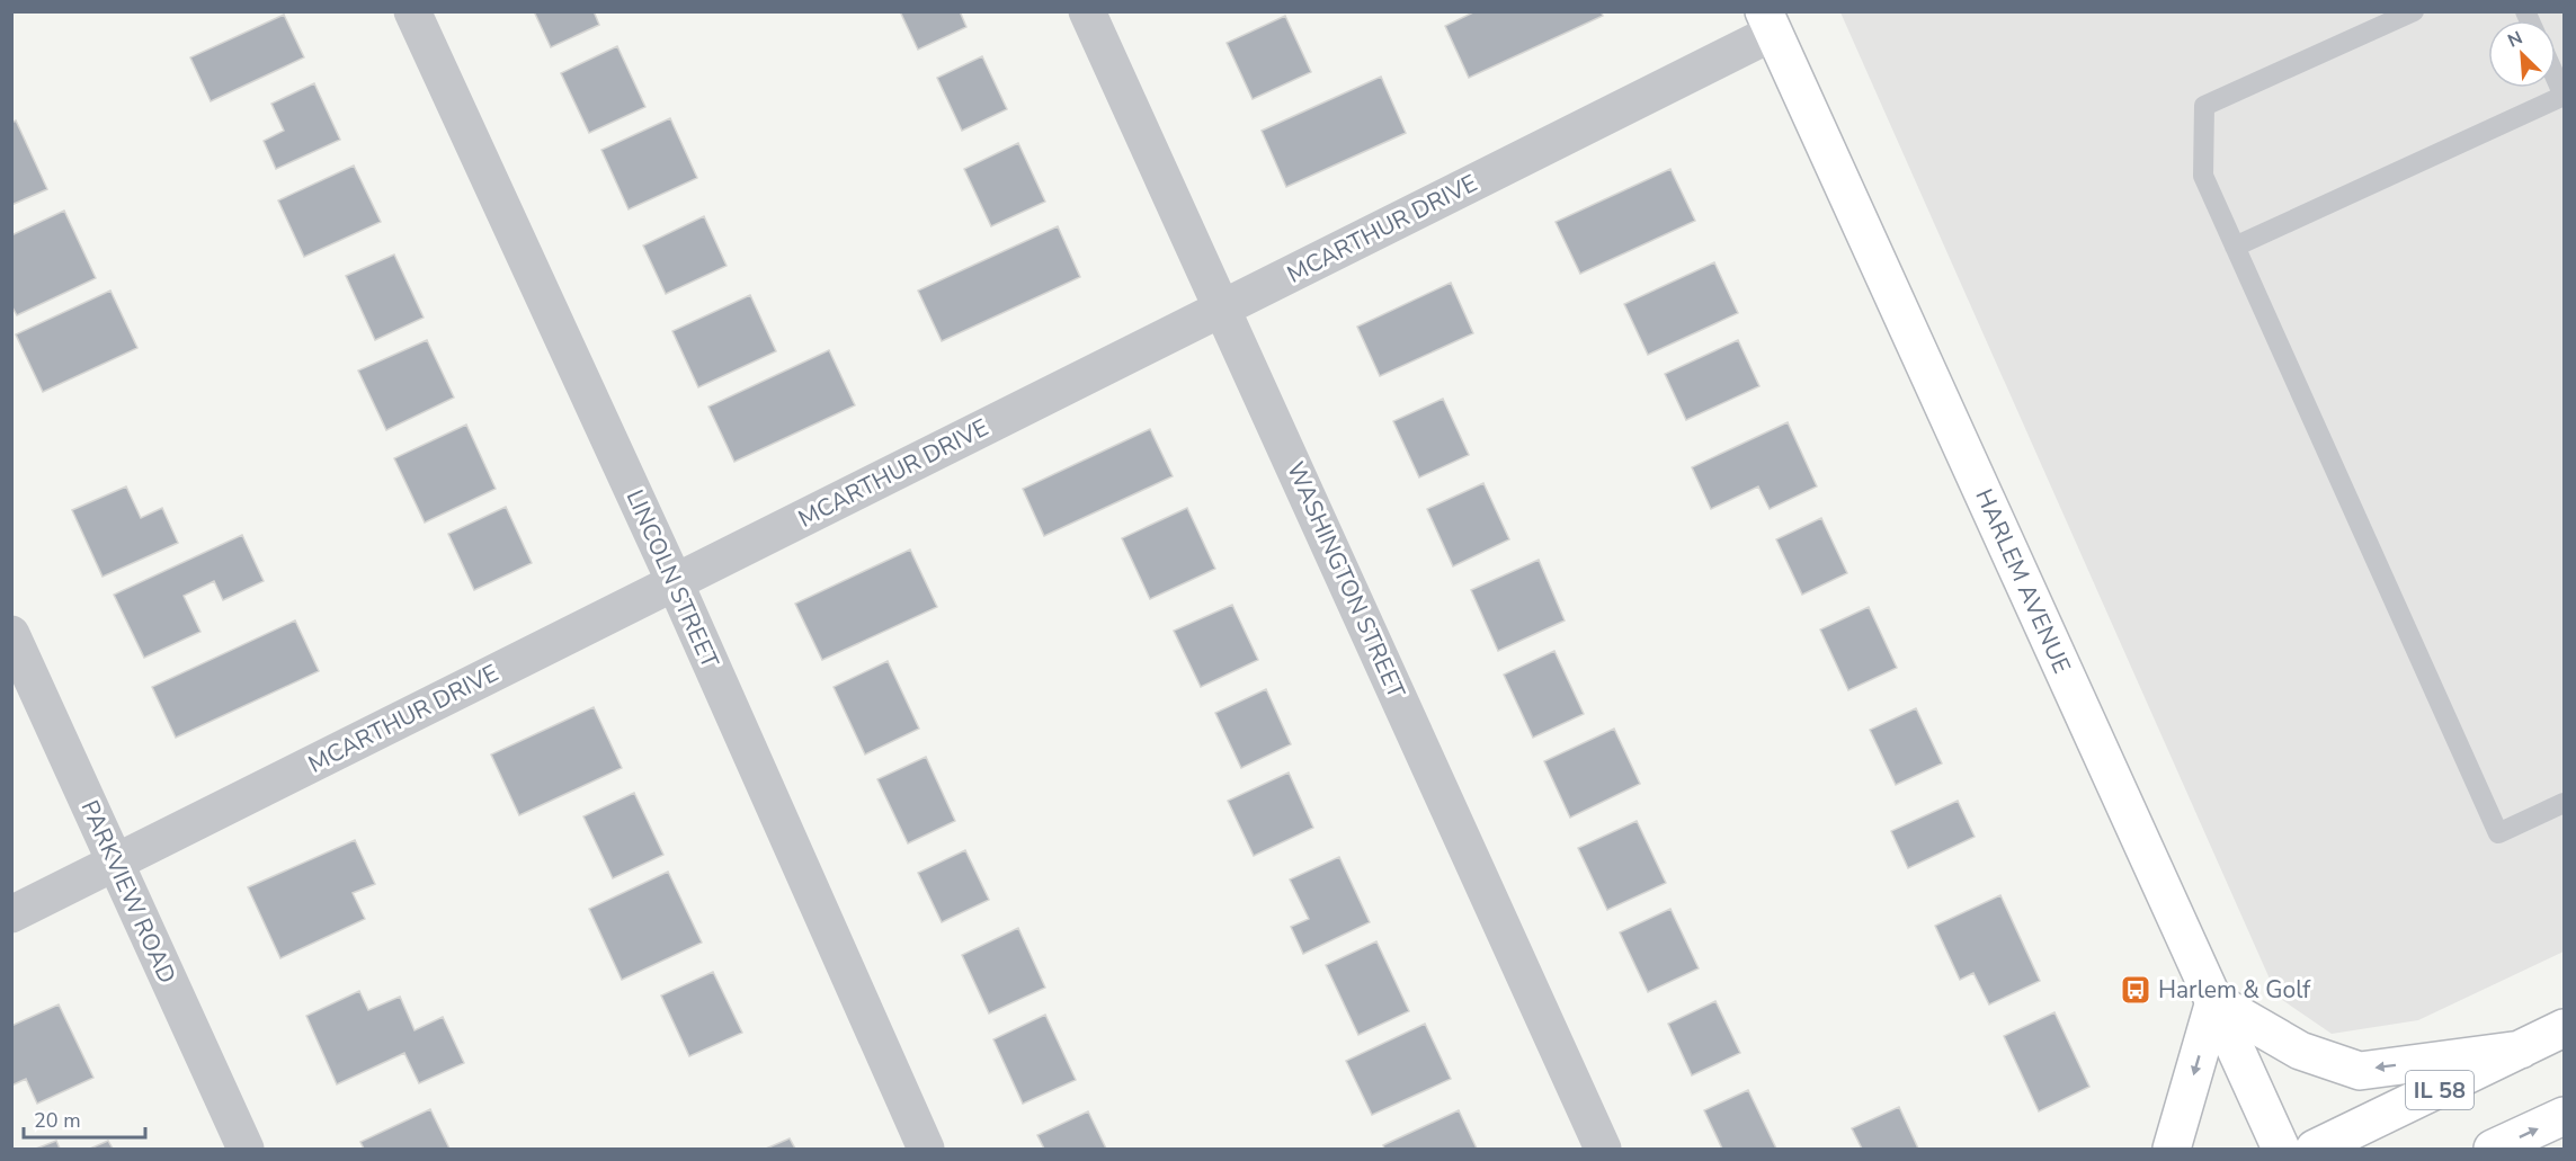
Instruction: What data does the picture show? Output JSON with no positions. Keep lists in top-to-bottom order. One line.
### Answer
{"streets":{"main road":["HARLEM AVENUE","IL 58"],"street":["MCARTHUR DRIVE","LINCOLN STREET","WASHINGTON STREET","PARKVIEW ROAD"]},"crossings":[["MCARTHUR DRIVE","LINCOLN STREET"],["MCARTHUR DRIVE","WASHINGTON STREET"],["MCARTHUR DRIVE","HARLEM AVENUE"],["MCARTHUR DRIVE","PARKVIEW ROAD"]],"places":{"bus stop":["Harlem & Golf"]},"scale_bar":"20 m","north":"top left"}
